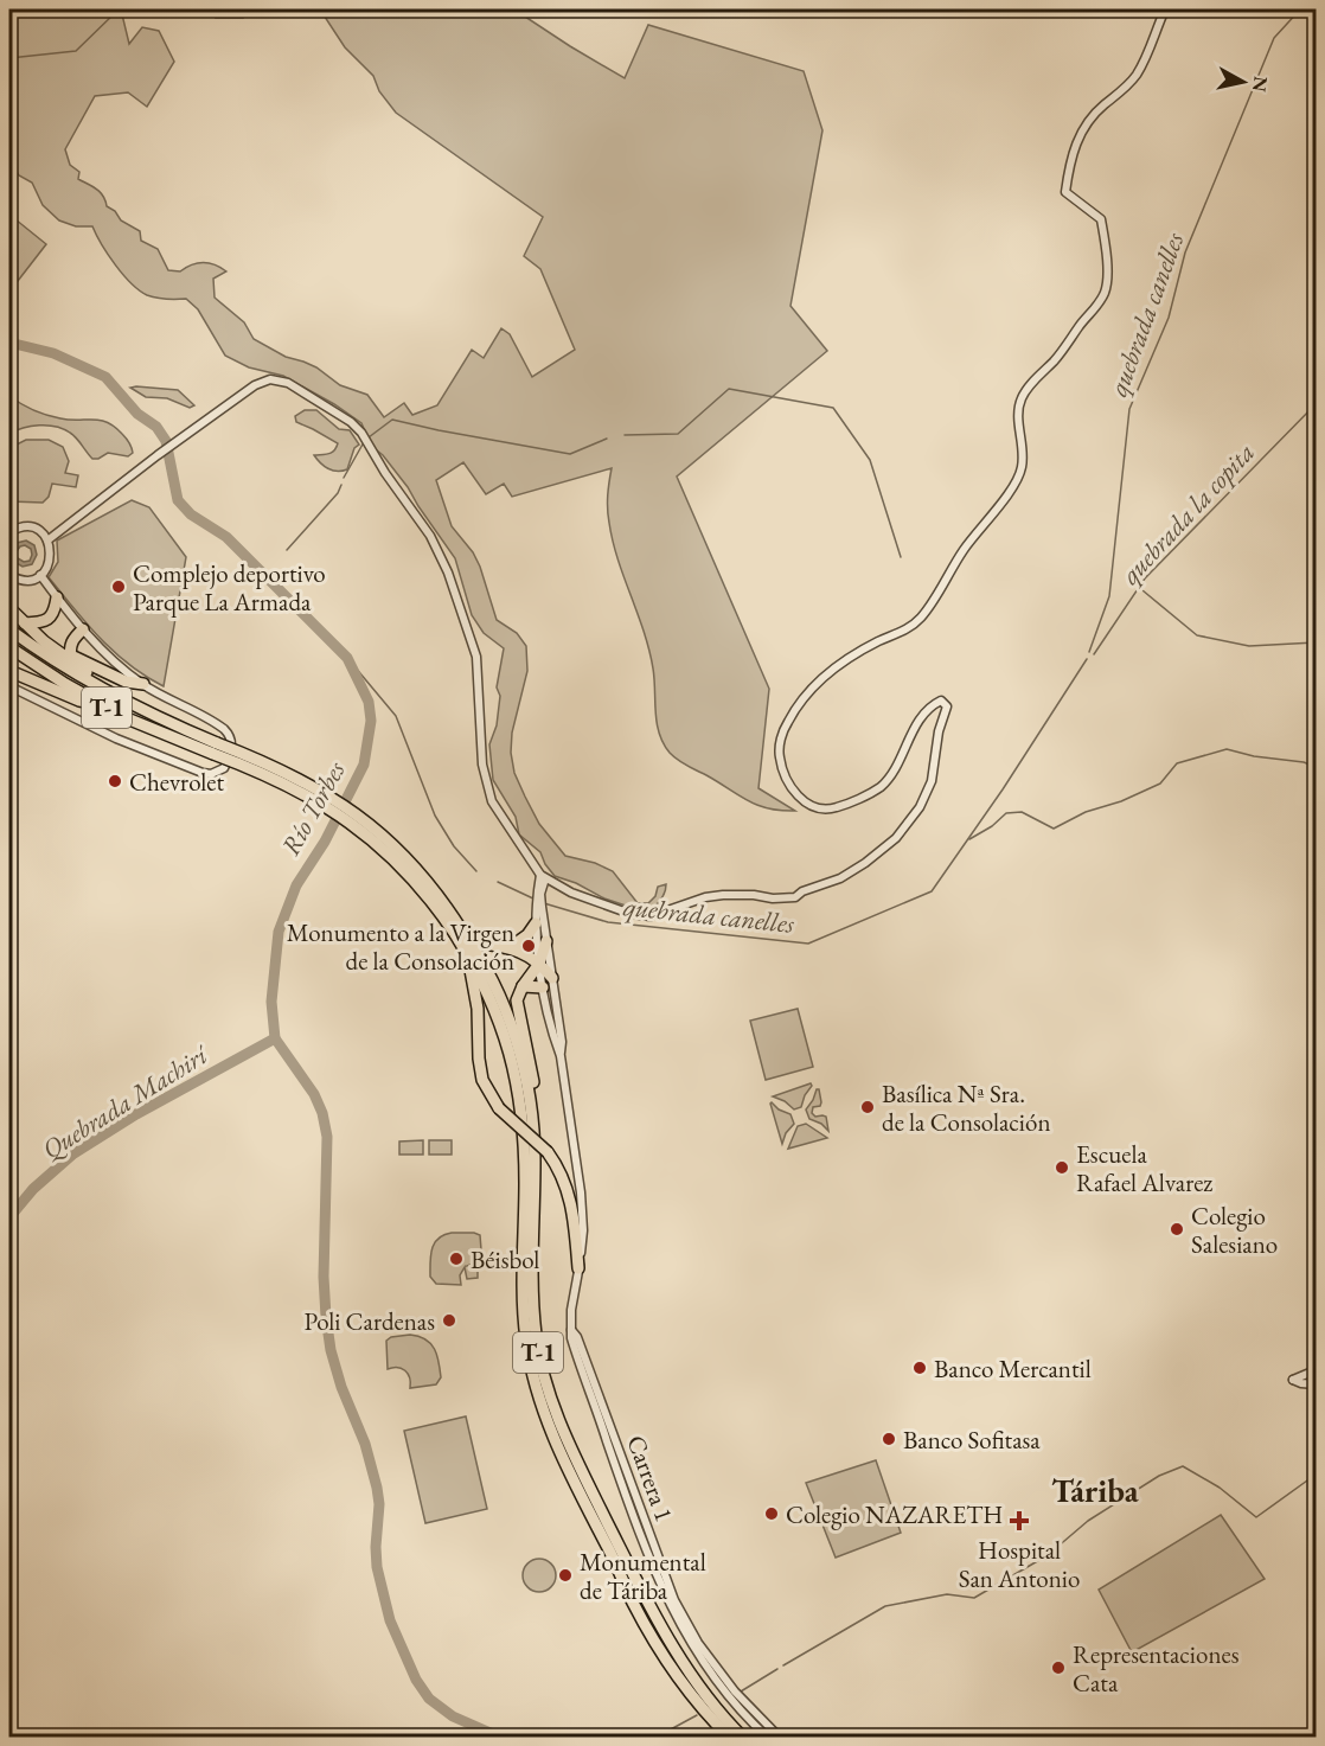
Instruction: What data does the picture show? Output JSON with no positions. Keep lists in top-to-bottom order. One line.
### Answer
{"streets":{"highway":["T-1"],"street":["Carrera 1"]},"districts":["Táriba"],"water":["quebrada canelles","quebrada la copita","Río Torbes","Quebrada Machirí"],"places":{"other":["Complejo deportivo Parque La Armada","Chevrolet","Monumento a la Virgen de la Consolación","Basílica Nª Sra. de la Consolación","Escuela Rafael Alvarez","Colegio Salesiano","Béisbol","Poli Cardenas","Banco Mercantil","Banco Sofitasa","Colegio NAZARETH","Monumental de Táriba","Representaciones Cata"],"health":["Hospital San Antonio"]},"north":"right"}
